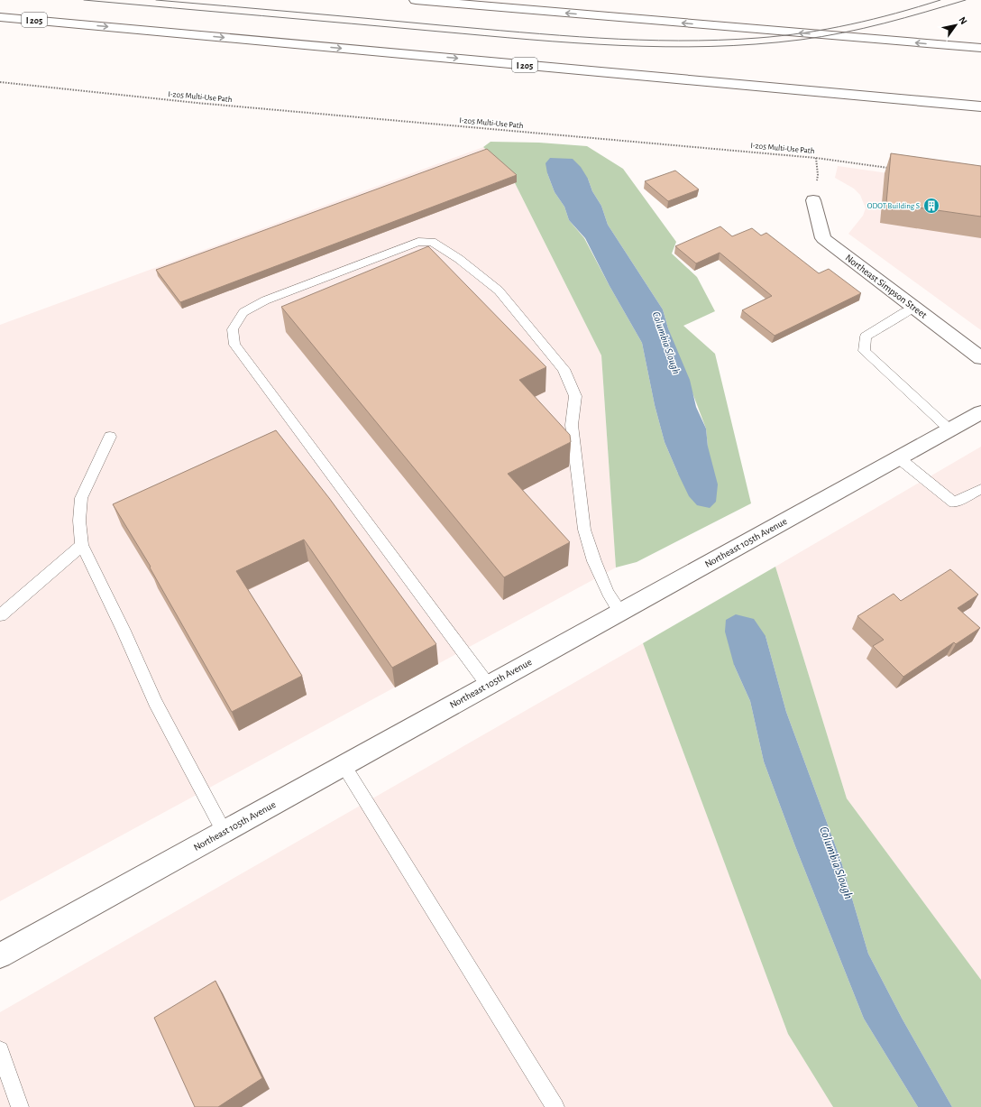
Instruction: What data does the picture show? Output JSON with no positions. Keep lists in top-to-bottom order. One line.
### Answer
{"streets":{"main road":["I 205","Northeast Simpson Street","Northeast 105th Avenue"],"path":["I-205 Multi-Use Path"]},"water":["Columbia Slough"],"places":{"building":["ODOT Building S"]},"north":"top right"}
